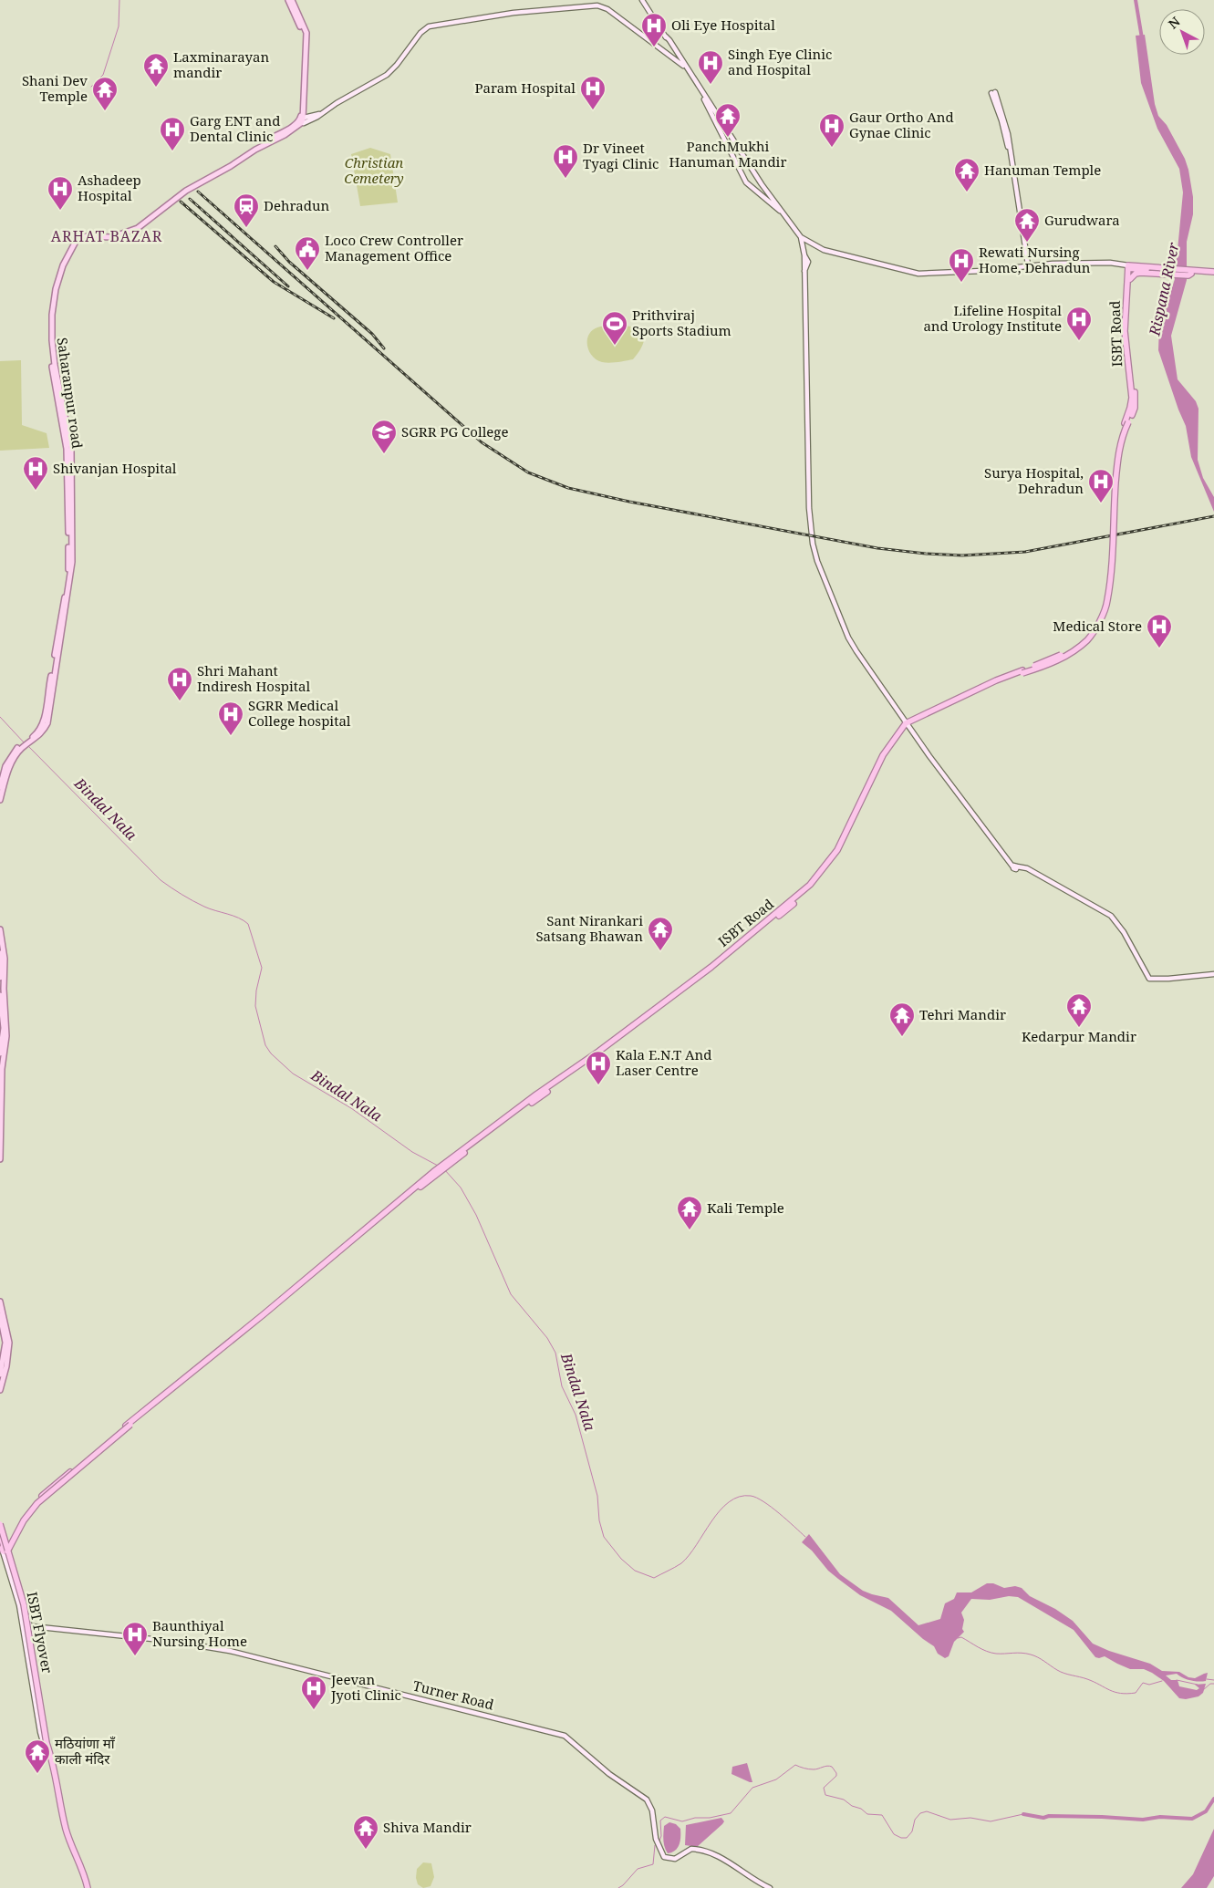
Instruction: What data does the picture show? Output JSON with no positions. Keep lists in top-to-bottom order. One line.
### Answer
{"streets":{"highway":["ISBT Road","ISBT Flyover"],"main road":["Saharanpur road","Turner Road"]},"districts":["ARHAT BAZAR"],"water":["Rispana River","Bindal Nala"],"parks":["Christian Cemetery"],"places":{"hospital":["Oli Eye Hospital","Singh Eye Clinic and Hospital","Param Hospital","Gaur Ortho And Gynae Clinic","Garg ENT and Dental Clinic","Dr Vineet Tyagi Clinic","Ashadeep Hospital","Rewati Nursing Home, Dehradun","Lifeline Hospital and Urology Institute","Shivanjan Hospital","Surya Hospital, Dehradun","Medical Store","Shri Mahant Indiresh Hospital","SGRR Medical College hospital","Kala E.N.T And Laser Centre","Baunthiyal Nursing Home","Jeevan Jyoti Clinic"],"temple":["Laxminarayan mandir","Shani Dev Temple","PanchMukhi Hanuman Mandir","Hanuman Temple","Gurudwara","Sant Nirankari Satsang Bhawan","Kedarpur Mandir","Tehri Mandir","Kali Temple","मठियांणा माँ काली मंदिर","Shiva Mandir"],"station":["Dehradun"],"public building":["Loco Crew Controller Management Office"],"sports":["Prithviraj Sports Stadium"],"school or university":["SGRR PG College"]},"north":"top left"}
